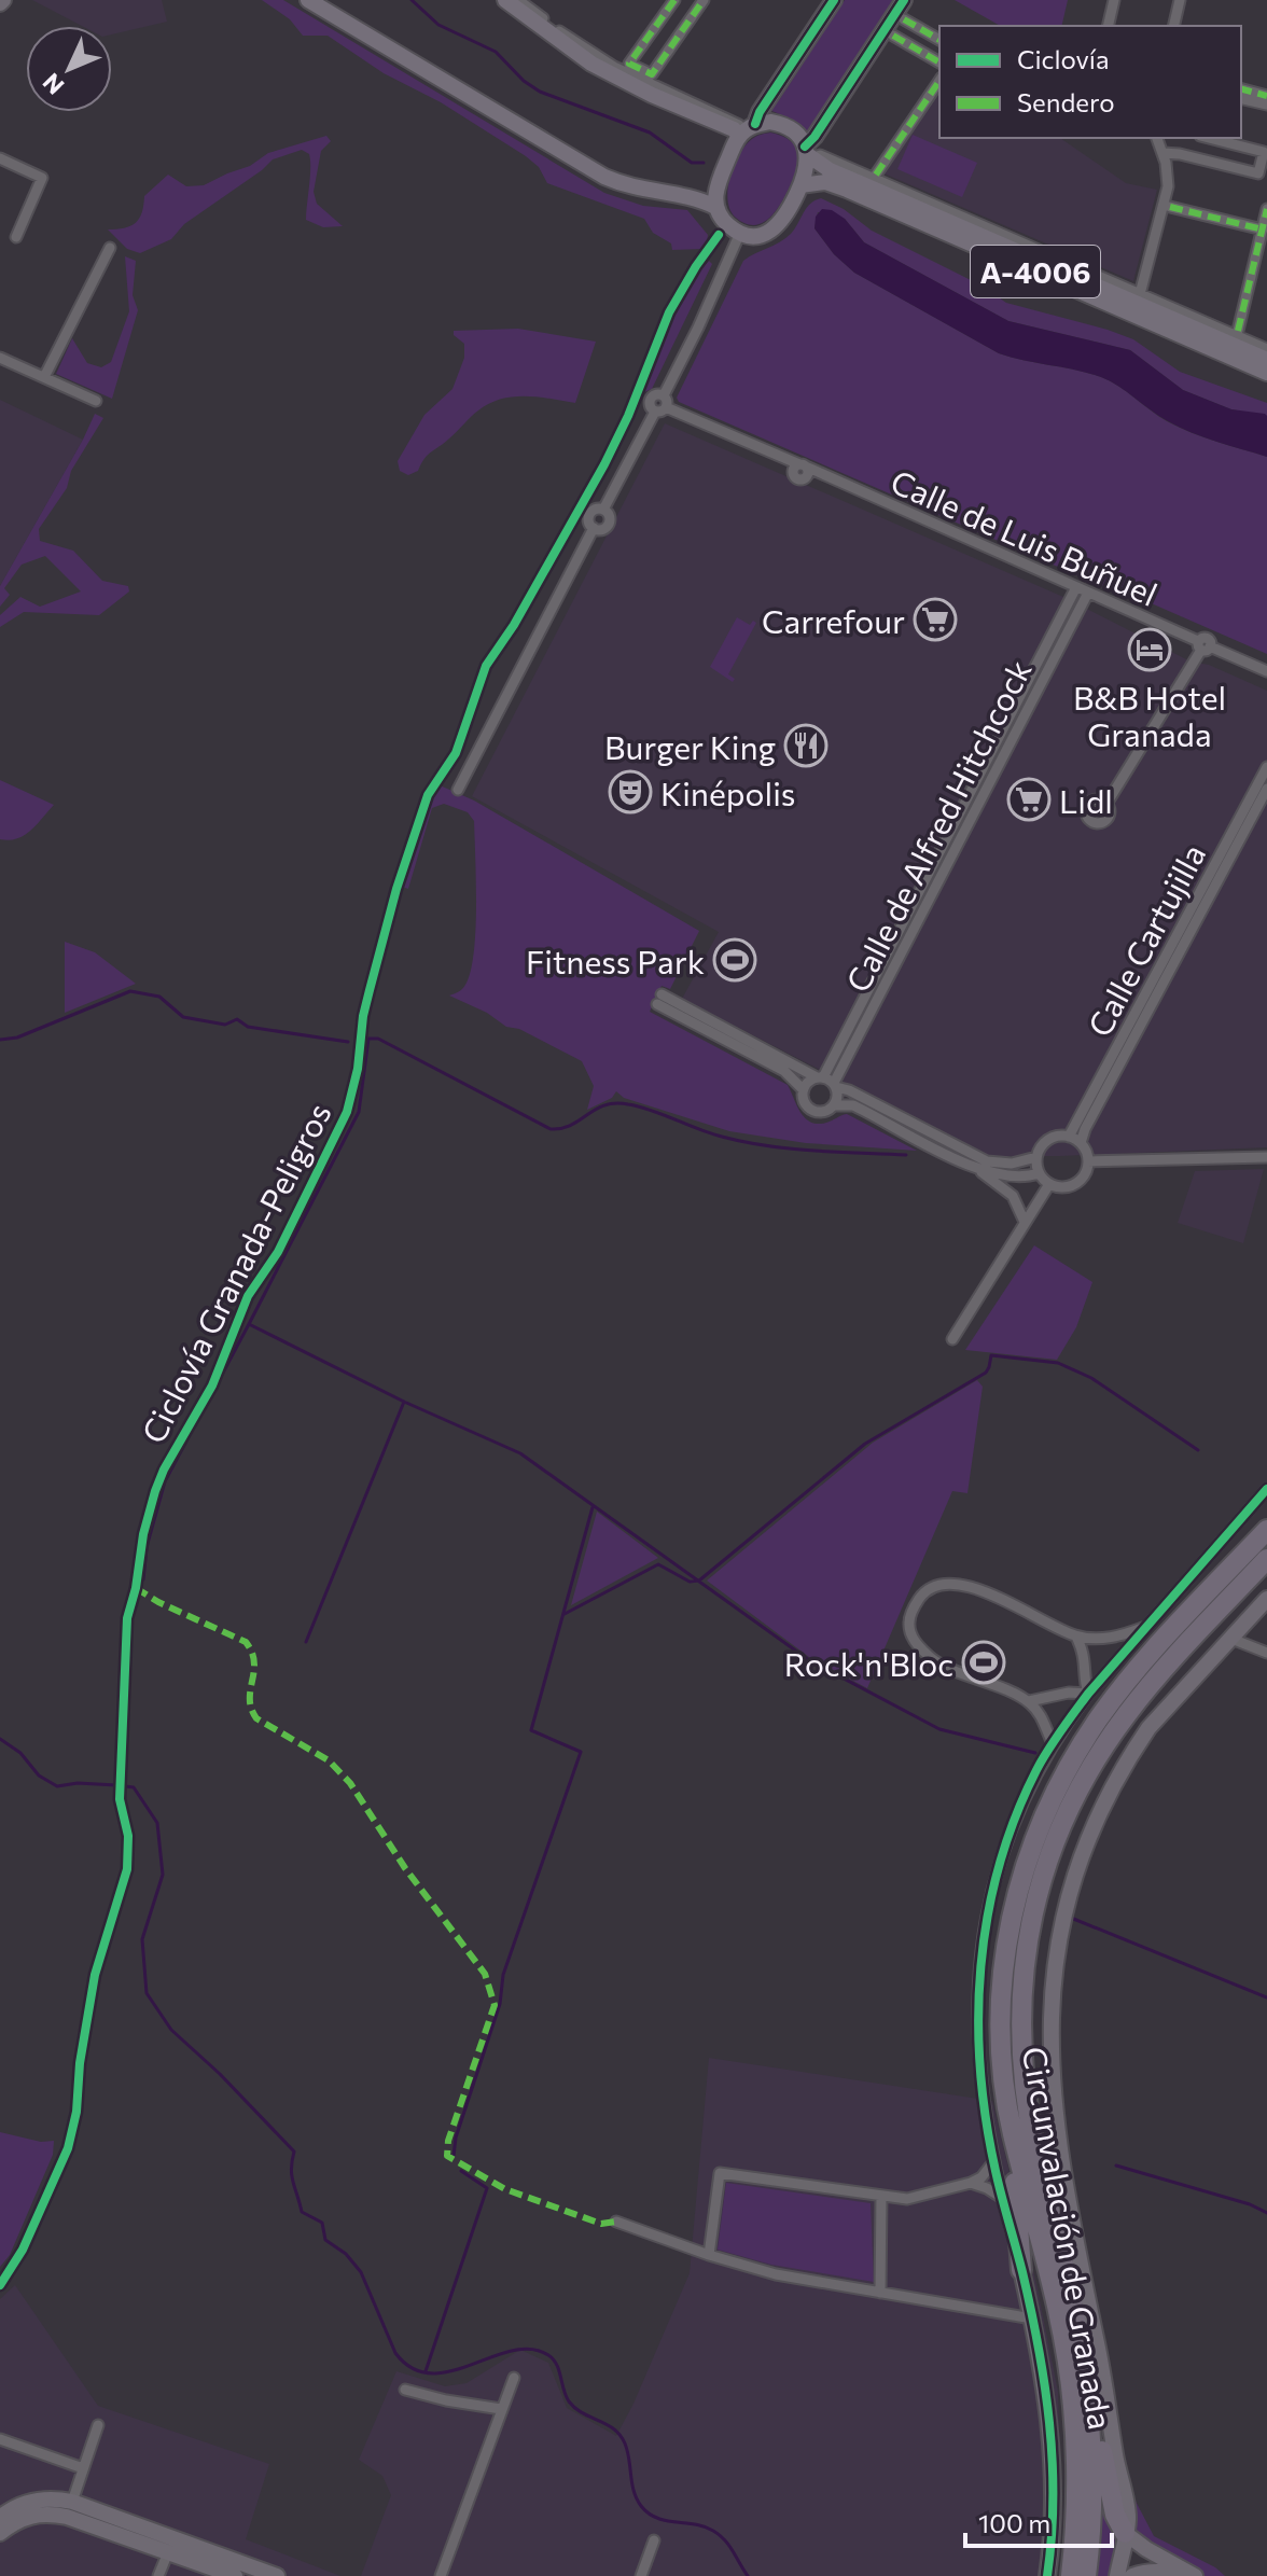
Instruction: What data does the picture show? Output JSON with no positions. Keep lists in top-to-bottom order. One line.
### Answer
{"streets":{"highway":["Circunvalación de Granada"],"main road":["A-4006"],"street":["Calle de Luis Buñuel","Calle de Alfred Hitchcock","Calle Cartujilla"],"cycle path":["Ciclovía Granada-Peligros"]},"crossings":[["Calle de Luis Buñuel","Calle de Alfred Hitchcock"]],"places":{"supermarket":["Carrefour","Lidl"],"hotel":["B&B Hotel Granada"],"restaurant":["Burger King"],"theatre":["Kinépolis"],"sports":["Fitness Park","Rock'n'Bloc"]},"legend":["Ciclovía","Sendero"],"scale_bar":"100 m","north":"bottom left"}
